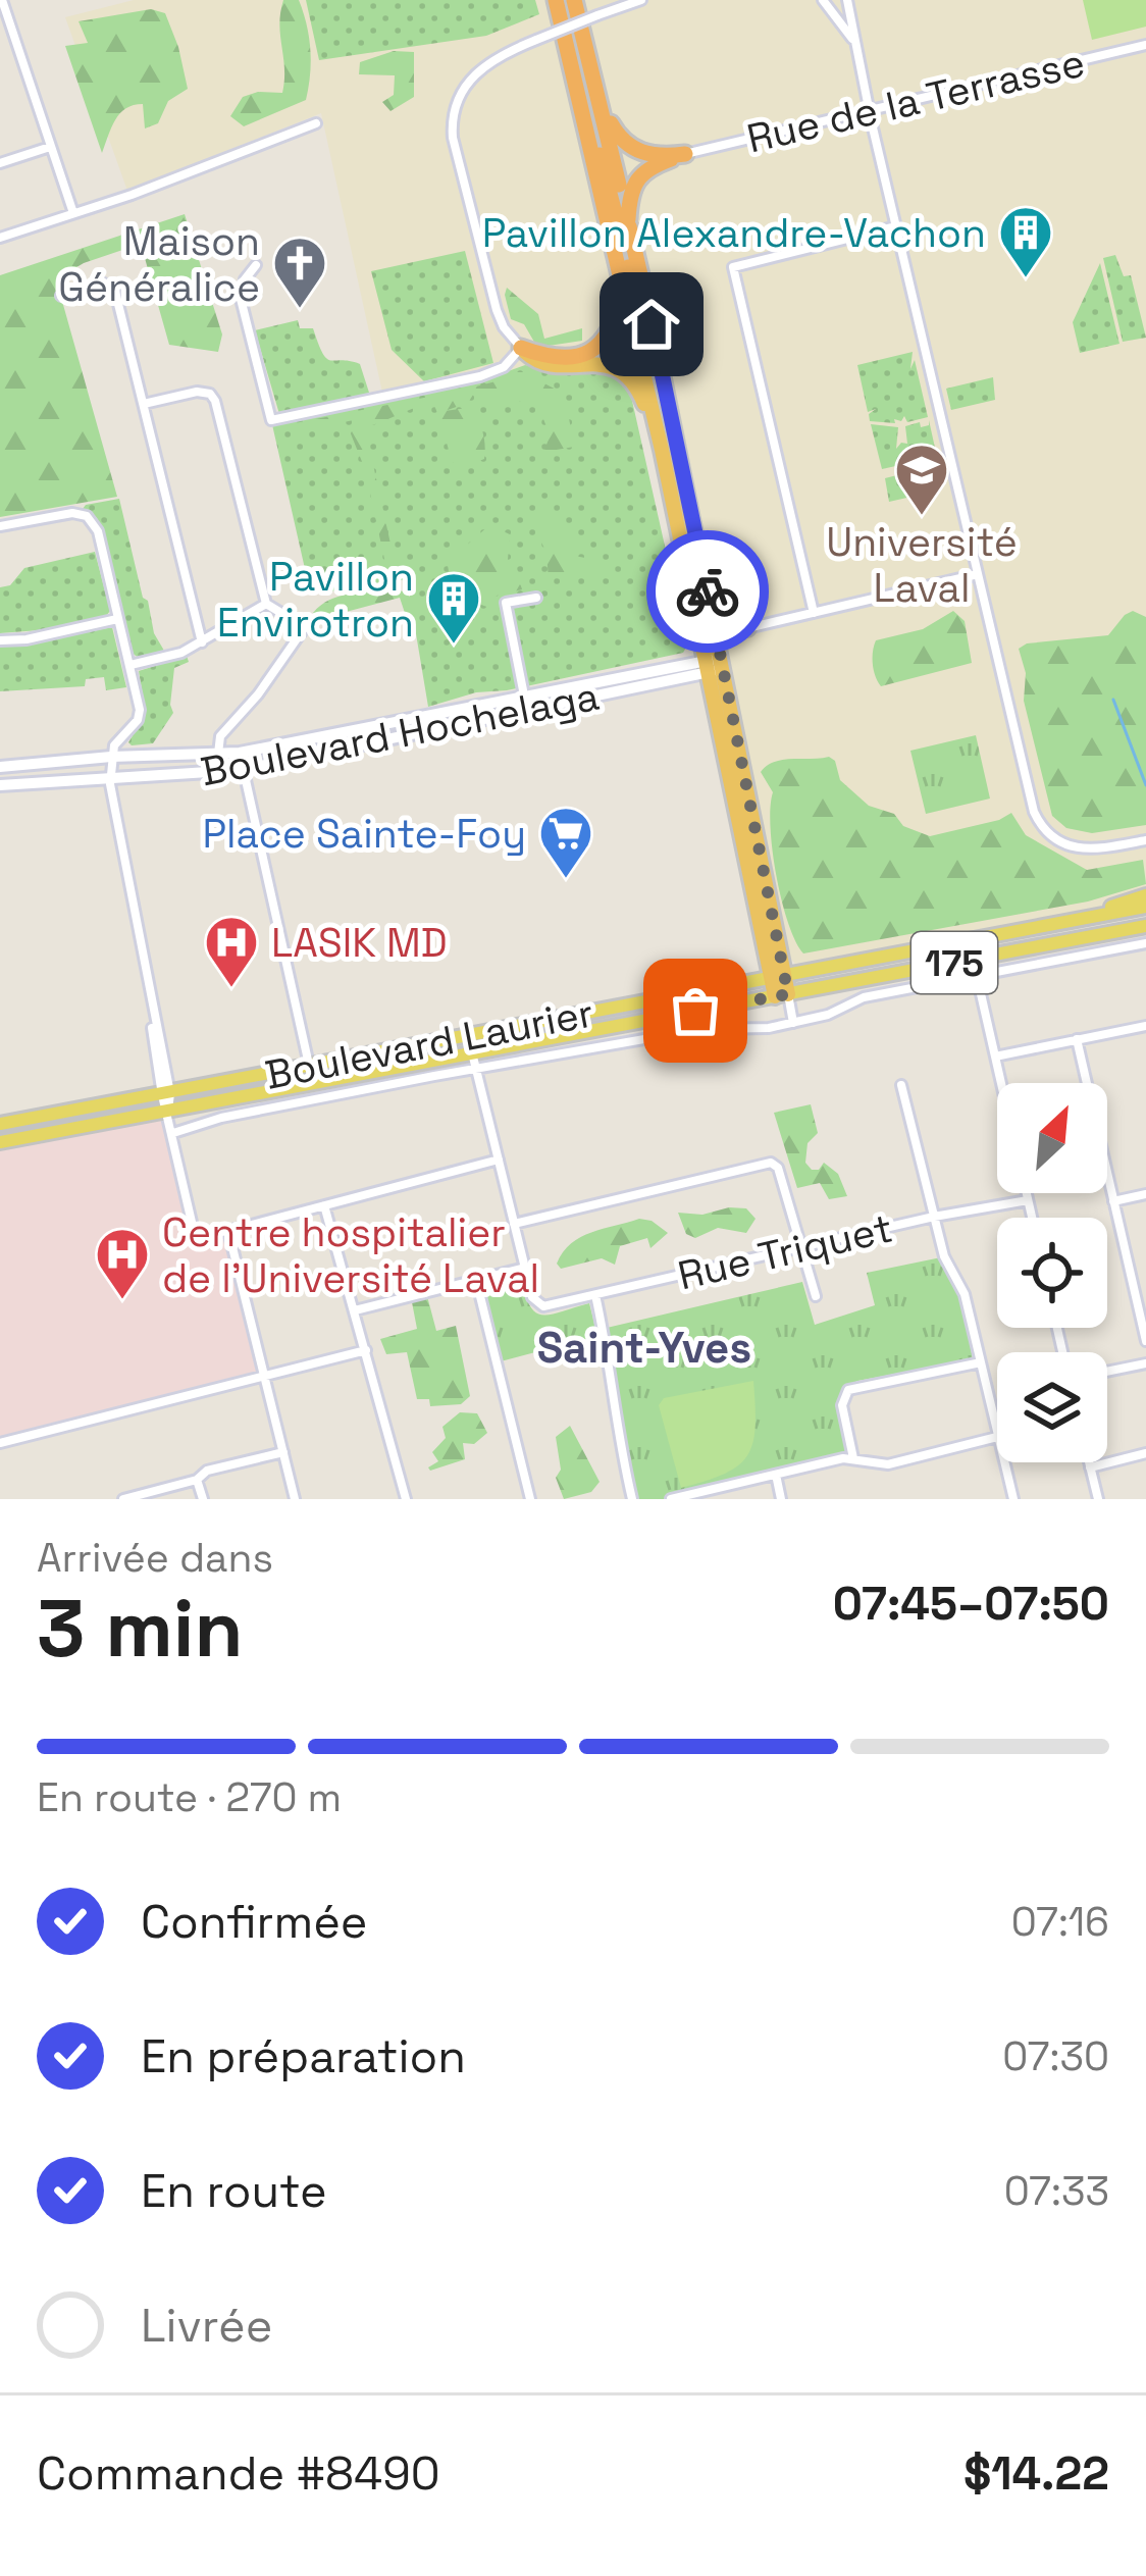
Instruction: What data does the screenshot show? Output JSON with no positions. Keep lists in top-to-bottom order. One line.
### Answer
{"streets":{"main road":["Boulevard Hochelaga","175","Boulevard Laurier"],"street":["Rue de la Terrasse","Rue Triquet"]},"districts":["Saint-Yves"],"places":{"building":["Pavillon Alexandre-Vachon","Pavillon Envirotron"],"church":["Maison Généralice"],"school or university":["Université Laval"],"supermarket":["Place Sainte-Foy"],"hospital":["LASIK MD","Centre hospitalier de l'Université Laval"]},"north":"top right","page":{"heading":["3 min","Arrivée dans","07:45–07:50"],"panel":["Commande #8490","$14.22"],"bar":"En route · 270 m","list":[["Confirmée","07:16"],["En préparation","07:30"],["En route","07:33"],"Livrée"]}}
